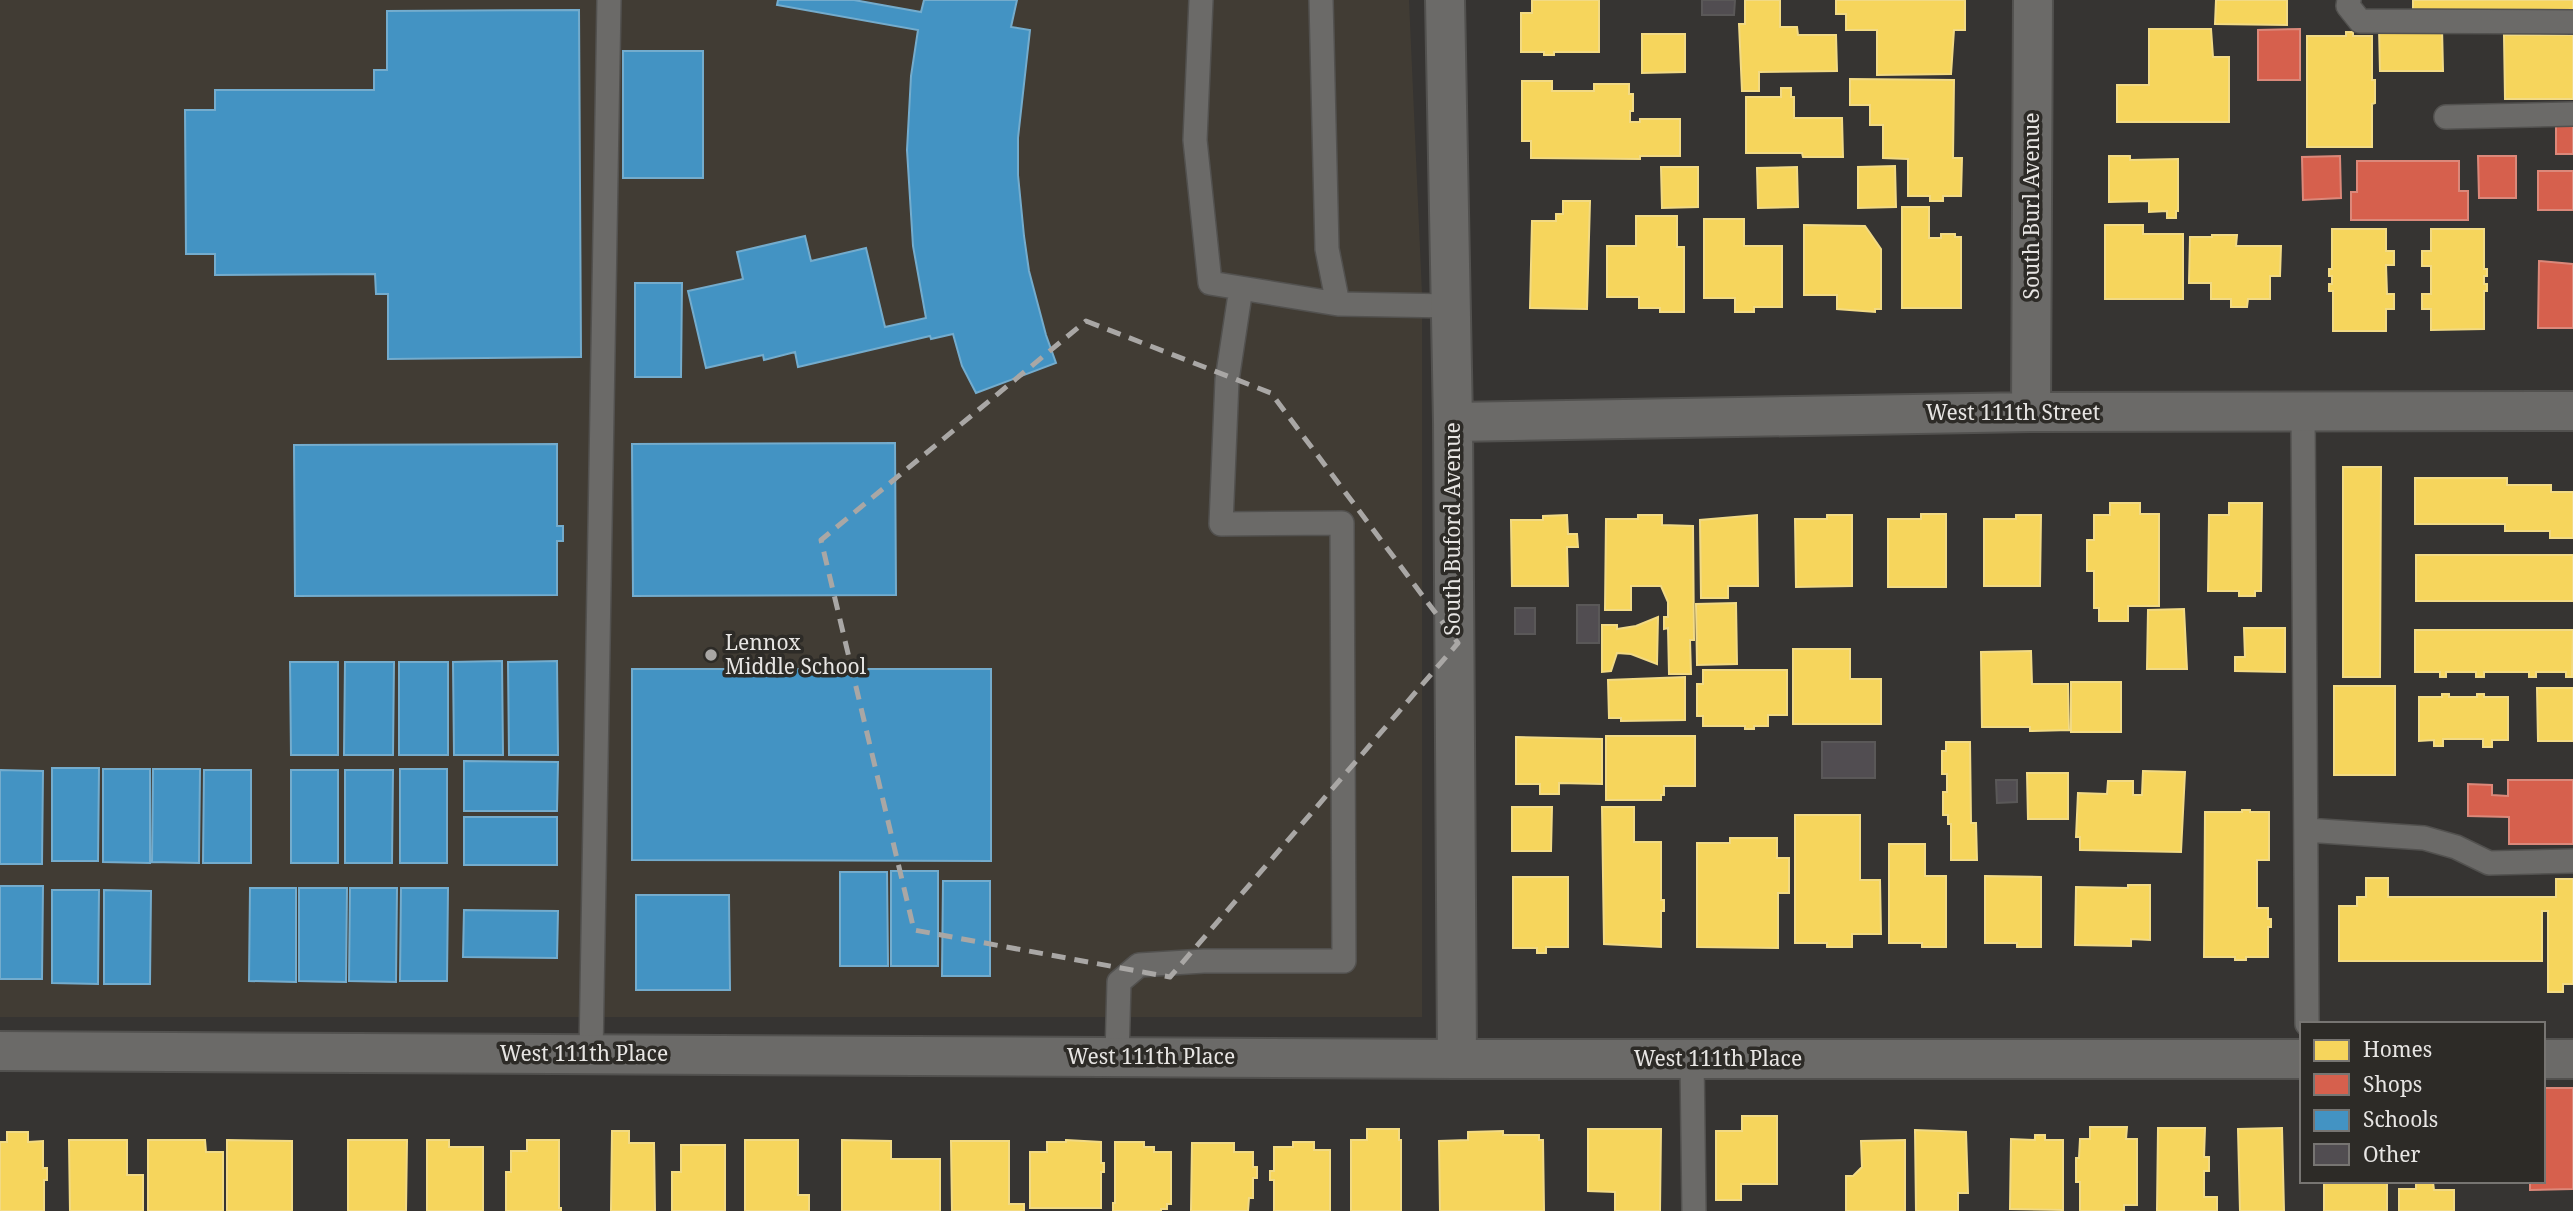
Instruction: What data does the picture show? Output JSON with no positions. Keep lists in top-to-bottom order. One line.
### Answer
{"streets":{"street":["South Burl Avenue","West 111th Street","South Buford Avenue","West 111th Place"]},"crossings":[["South Burl Avenue","West 111th Street"],["West 111th Street","South Buford Avenue"],["South Buford Avenue","West 111th Place"]],"places":["Lennox Middle School"],"legend":["Homes","Shops","Schools","Other"]}
